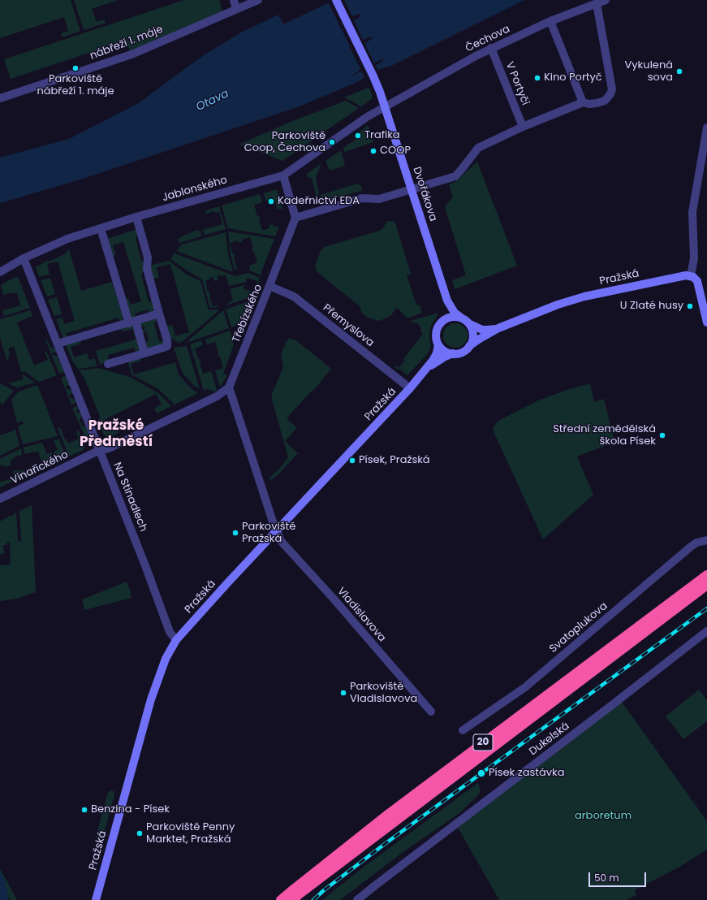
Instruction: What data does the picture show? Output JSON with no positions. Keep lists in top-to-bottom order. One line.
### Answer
{"streets":{"highway":["20"],"main road":["Dvořákova","Pražská"],"street":["Čechova","nábřeží 1. máje","V Portyči","Jablonského","Třebízského","Přemyslova","Vinařického","Na Stínadlech","Vladislavova","Svatoplukova","Dukelská"]},"crossings":[["Čechova","V Portyči"],["Čechova","Jablonského"],["Čechova","Dvořákova"],["Jablonského","Dvořákova"],["Jablonského","Na Stínadlech"],["Dvořákova","Pražská"],["Pražská","Přemyslova"],["Pražská","Na Stínadlech"],["Pražská","Vladislavova"],["Třebízského","Přemyslova"],["Třebízského","Vinařického"],["Vinařického","Na Stínadlech"]],"districts":["Pražské Předměstí"],"water":["Otava"],"parks":["arboretum"],"places":["Parkoviště nábřeží 1. máje","Vykulená sova","Kino Portyč","Trafika","Parkoviště Coop, Čechova","COOP","Kadeřnictví EDA","U Zlaté husy","Střední zemědělská škola Písek","Písek, Pražská","Parkoviště Pražská","Parkoviště Vladislavova","Písek zastávka","Benzina - Písek","Parkoviště Penny Marktet, Pražská"],"scale_bar":"50 m"}
